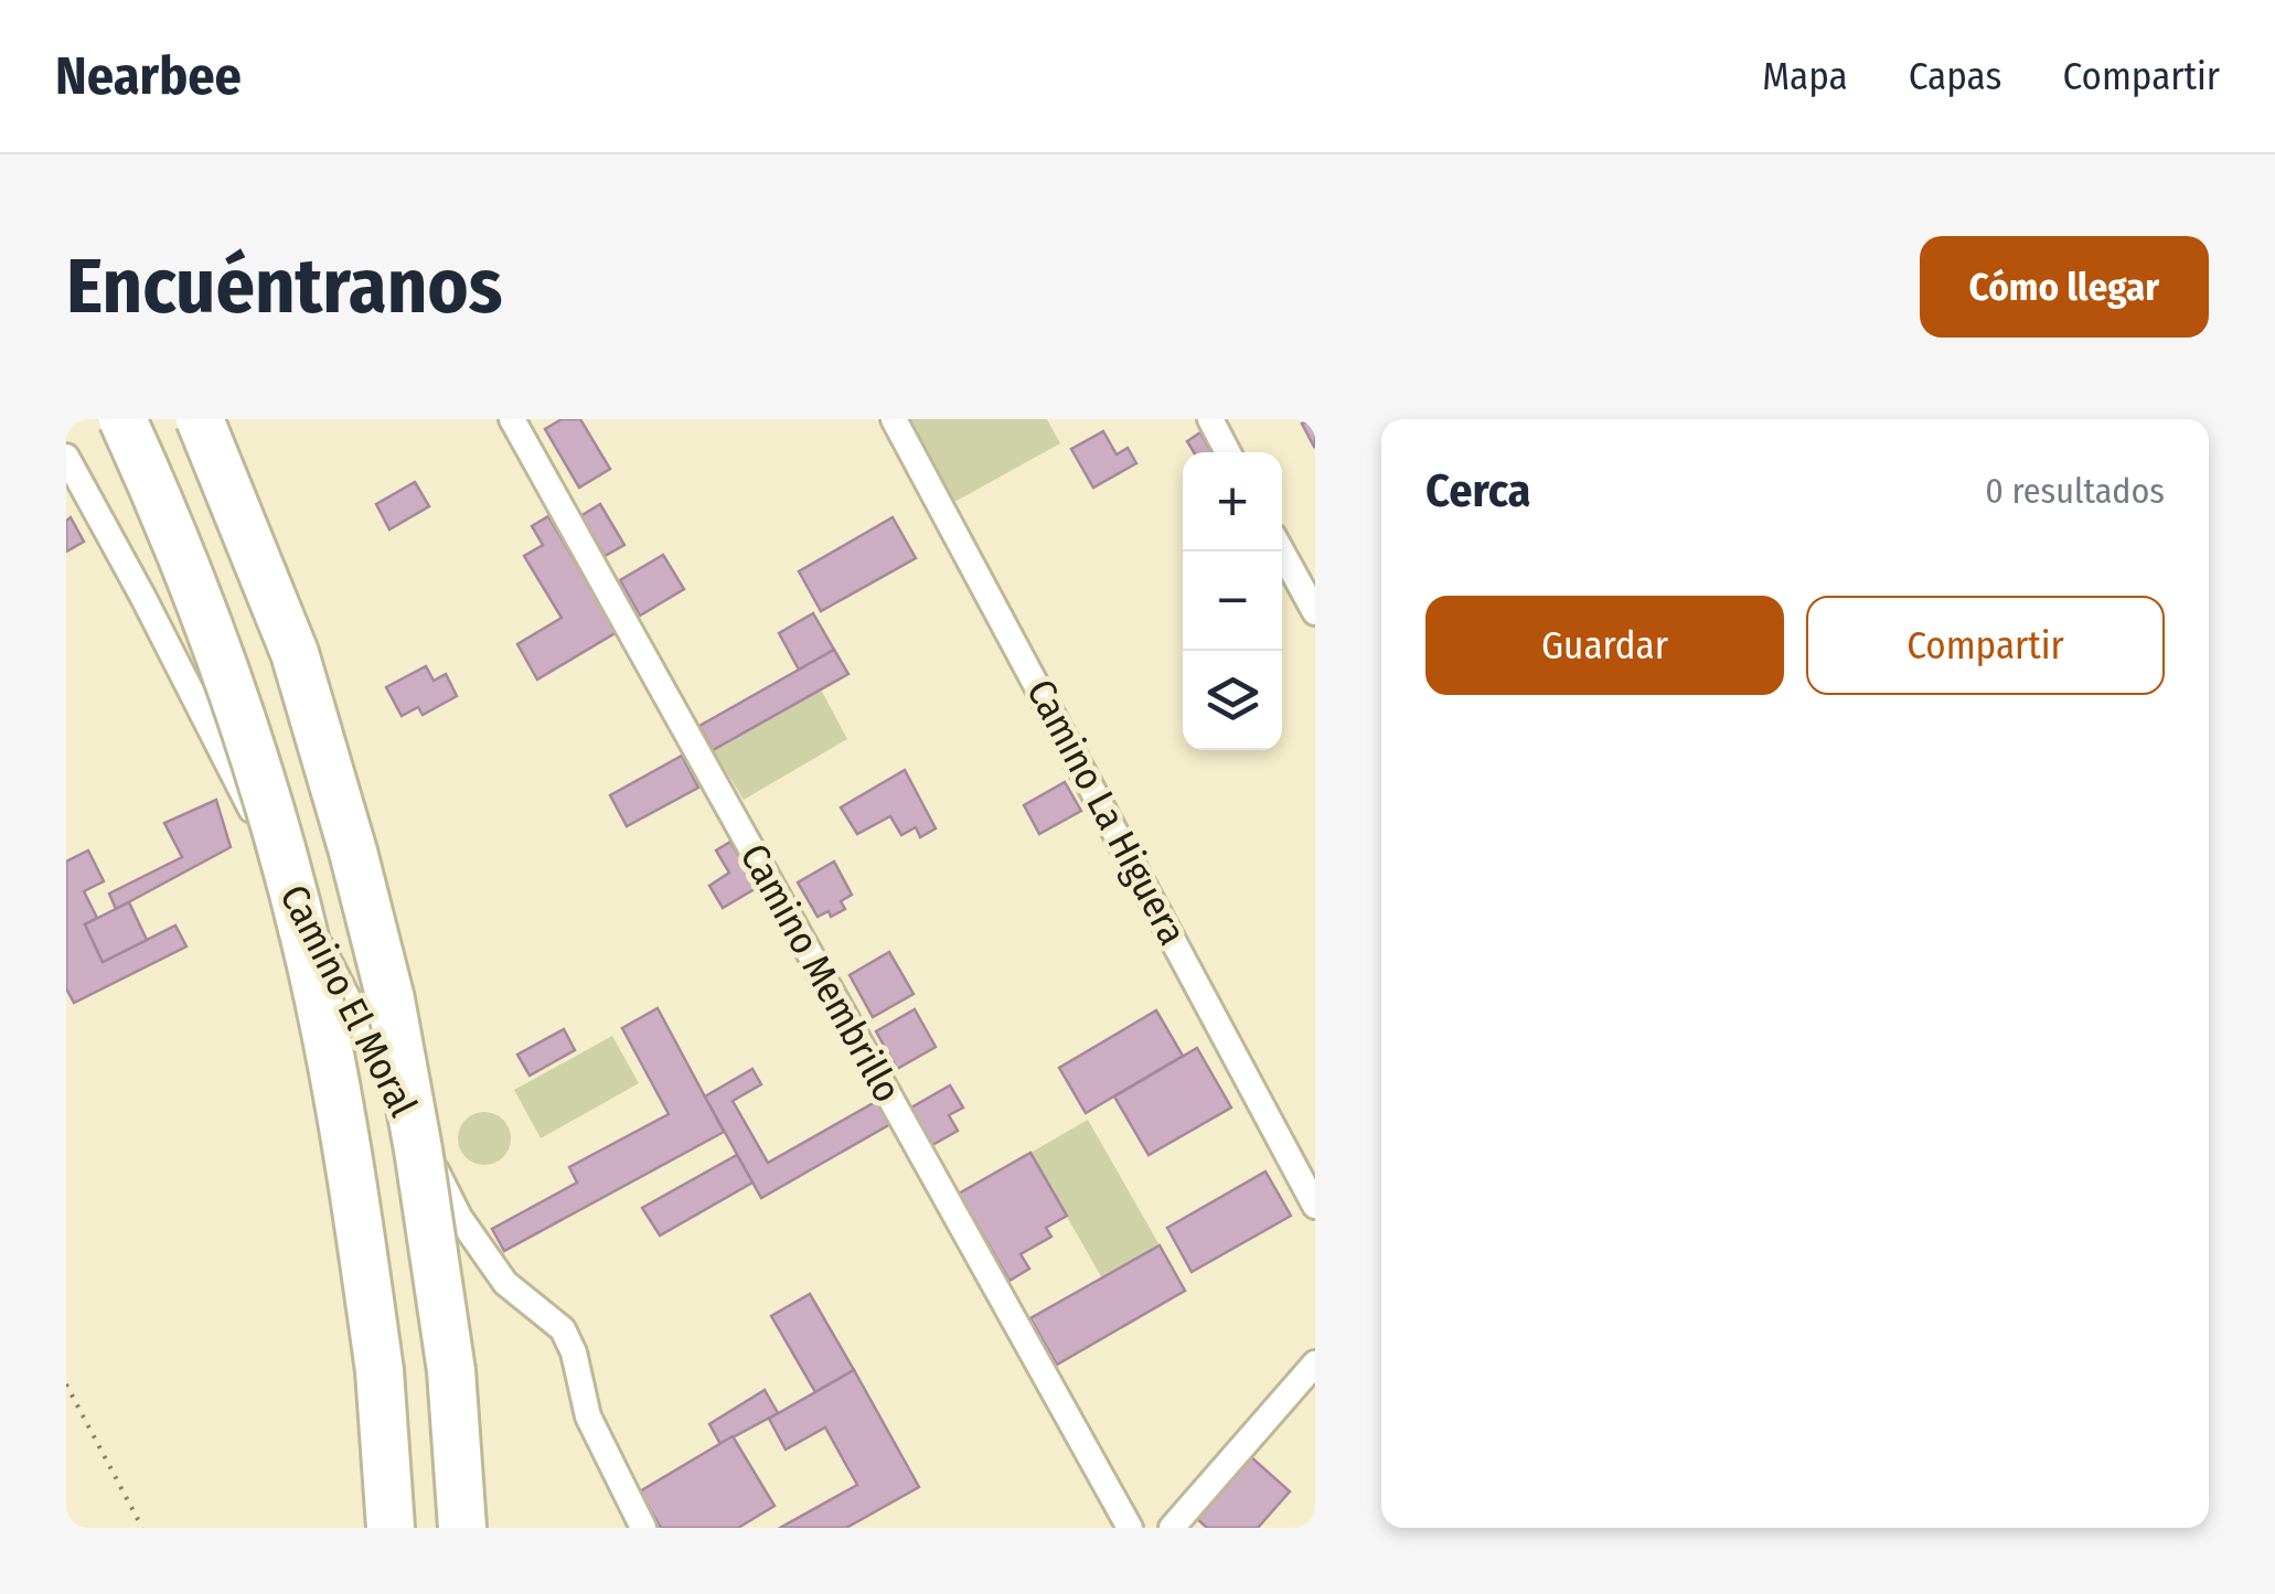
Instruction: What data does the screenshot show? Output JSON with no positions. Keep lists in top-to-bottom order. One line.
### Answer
{"streets":{"street":["Camino La Higuera","Camino Membrillo","Camino El Moral"]},"page":{"header":"Nearbee","nav":["Mapa","Capas","Compartir"],"buttons":["Cómo llegar",["Guardar","Compartir"]],"title":"Encuéntranos","heading":["Cerca","0 resultados"],"map_buttons":["+","−"]}}
